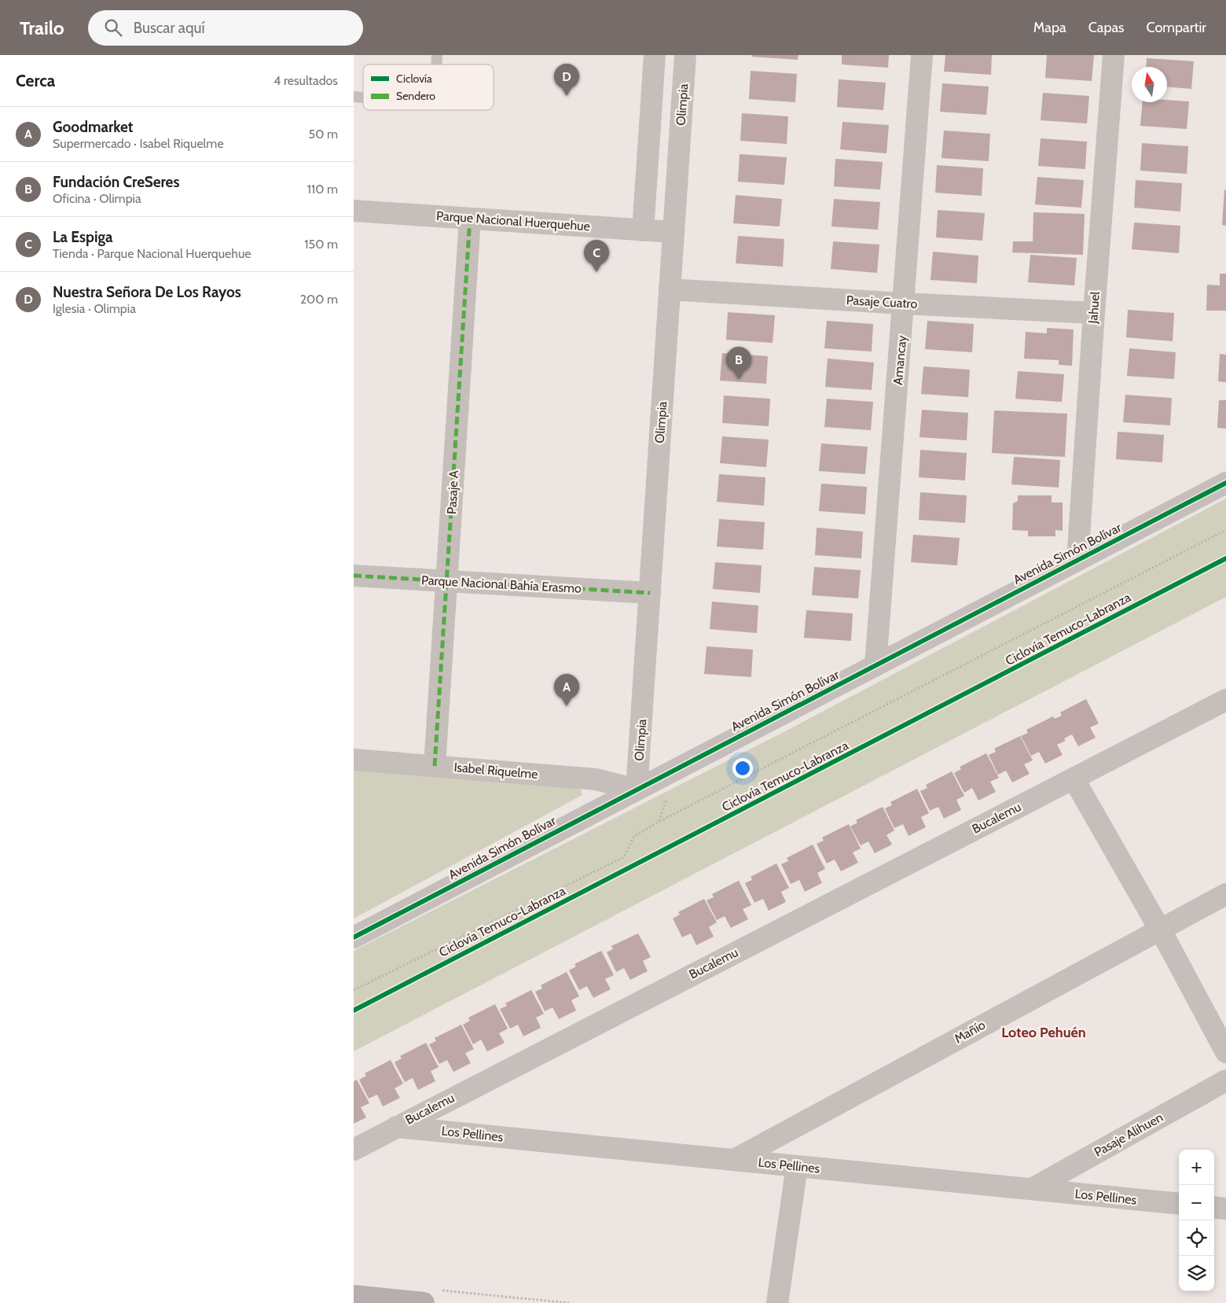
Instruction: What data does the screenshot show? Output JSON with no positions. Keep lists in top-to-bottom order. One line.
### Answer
{"streets":{"street":["Olimpia","Parque Nacional Huerquehue","Pasaje Cuatro","Jahuel","Amancay","Pasaje A","Avenida Simón Bolívar","Parque Nacional Bahía Erasmo","Isabel Riquelme","Bucalemu","Mañío","Los Pellines","Pasaje Alihuen"],"cycle path":["Ciclovía Temuco-Labranza"]},"crossings":[["Olimpia","Parque Nacional Huerquehue"],["Olimpia","Pasaje Cuatro"],["Olimpia","Avenida Simón Bolívar"],["Olimpia","Parque Nacional Bahía Erasmo"],["Olimpia","Isabel Riquelme"],["Parque Nacional Huerquehue","Pasaje A"],["Pasaje Cuatro","Jahuel"],["Pasaje Cuatro","Amancay"],["Jahuel","Avenida Simón Bolívar"],["Amancay","Avenida Simón Bolívar"],["Pasaje A","Parque Nacional Bahía Erasmo"],["Pasaje A","Isabel Riquelme"],["Avenida Simón Bolívar","Isabel Riquelme"],["Bucalemu","Los Pellines"],["Mañío","Los Pellines"],["Los Pellines","Pasaje Alihuen"]],"districts":["Loteo Pehuén"],"legend":["Ciclovía","Sendero"],"north":"top","page":{"header":"Trailo","search":"Buscar aquí","nav":["Mapa","Capas","Compartir"],"heading":["Cerca","4 resultados"],"pins":["D","C","B","A"],"list":[{"mark":"A","name":"Goodmarket","note":"Supermercado · Isabel Riquelme","value":"50 m"},{"mark":"B","name":"Fundación CreSeres","note":"Oficina · Olimpia","value":"110 m"},{"mark":"C","name":"La Espiga","note":"Tienda · Parque Nacional Huerquehue","value":"150 m"},{"mark":"D","name":"Nuestra Señora De Los Rayos","note":"Iglesia · Olimpia","value":"200 m"}],"map_buttons":["+","−"]}}
